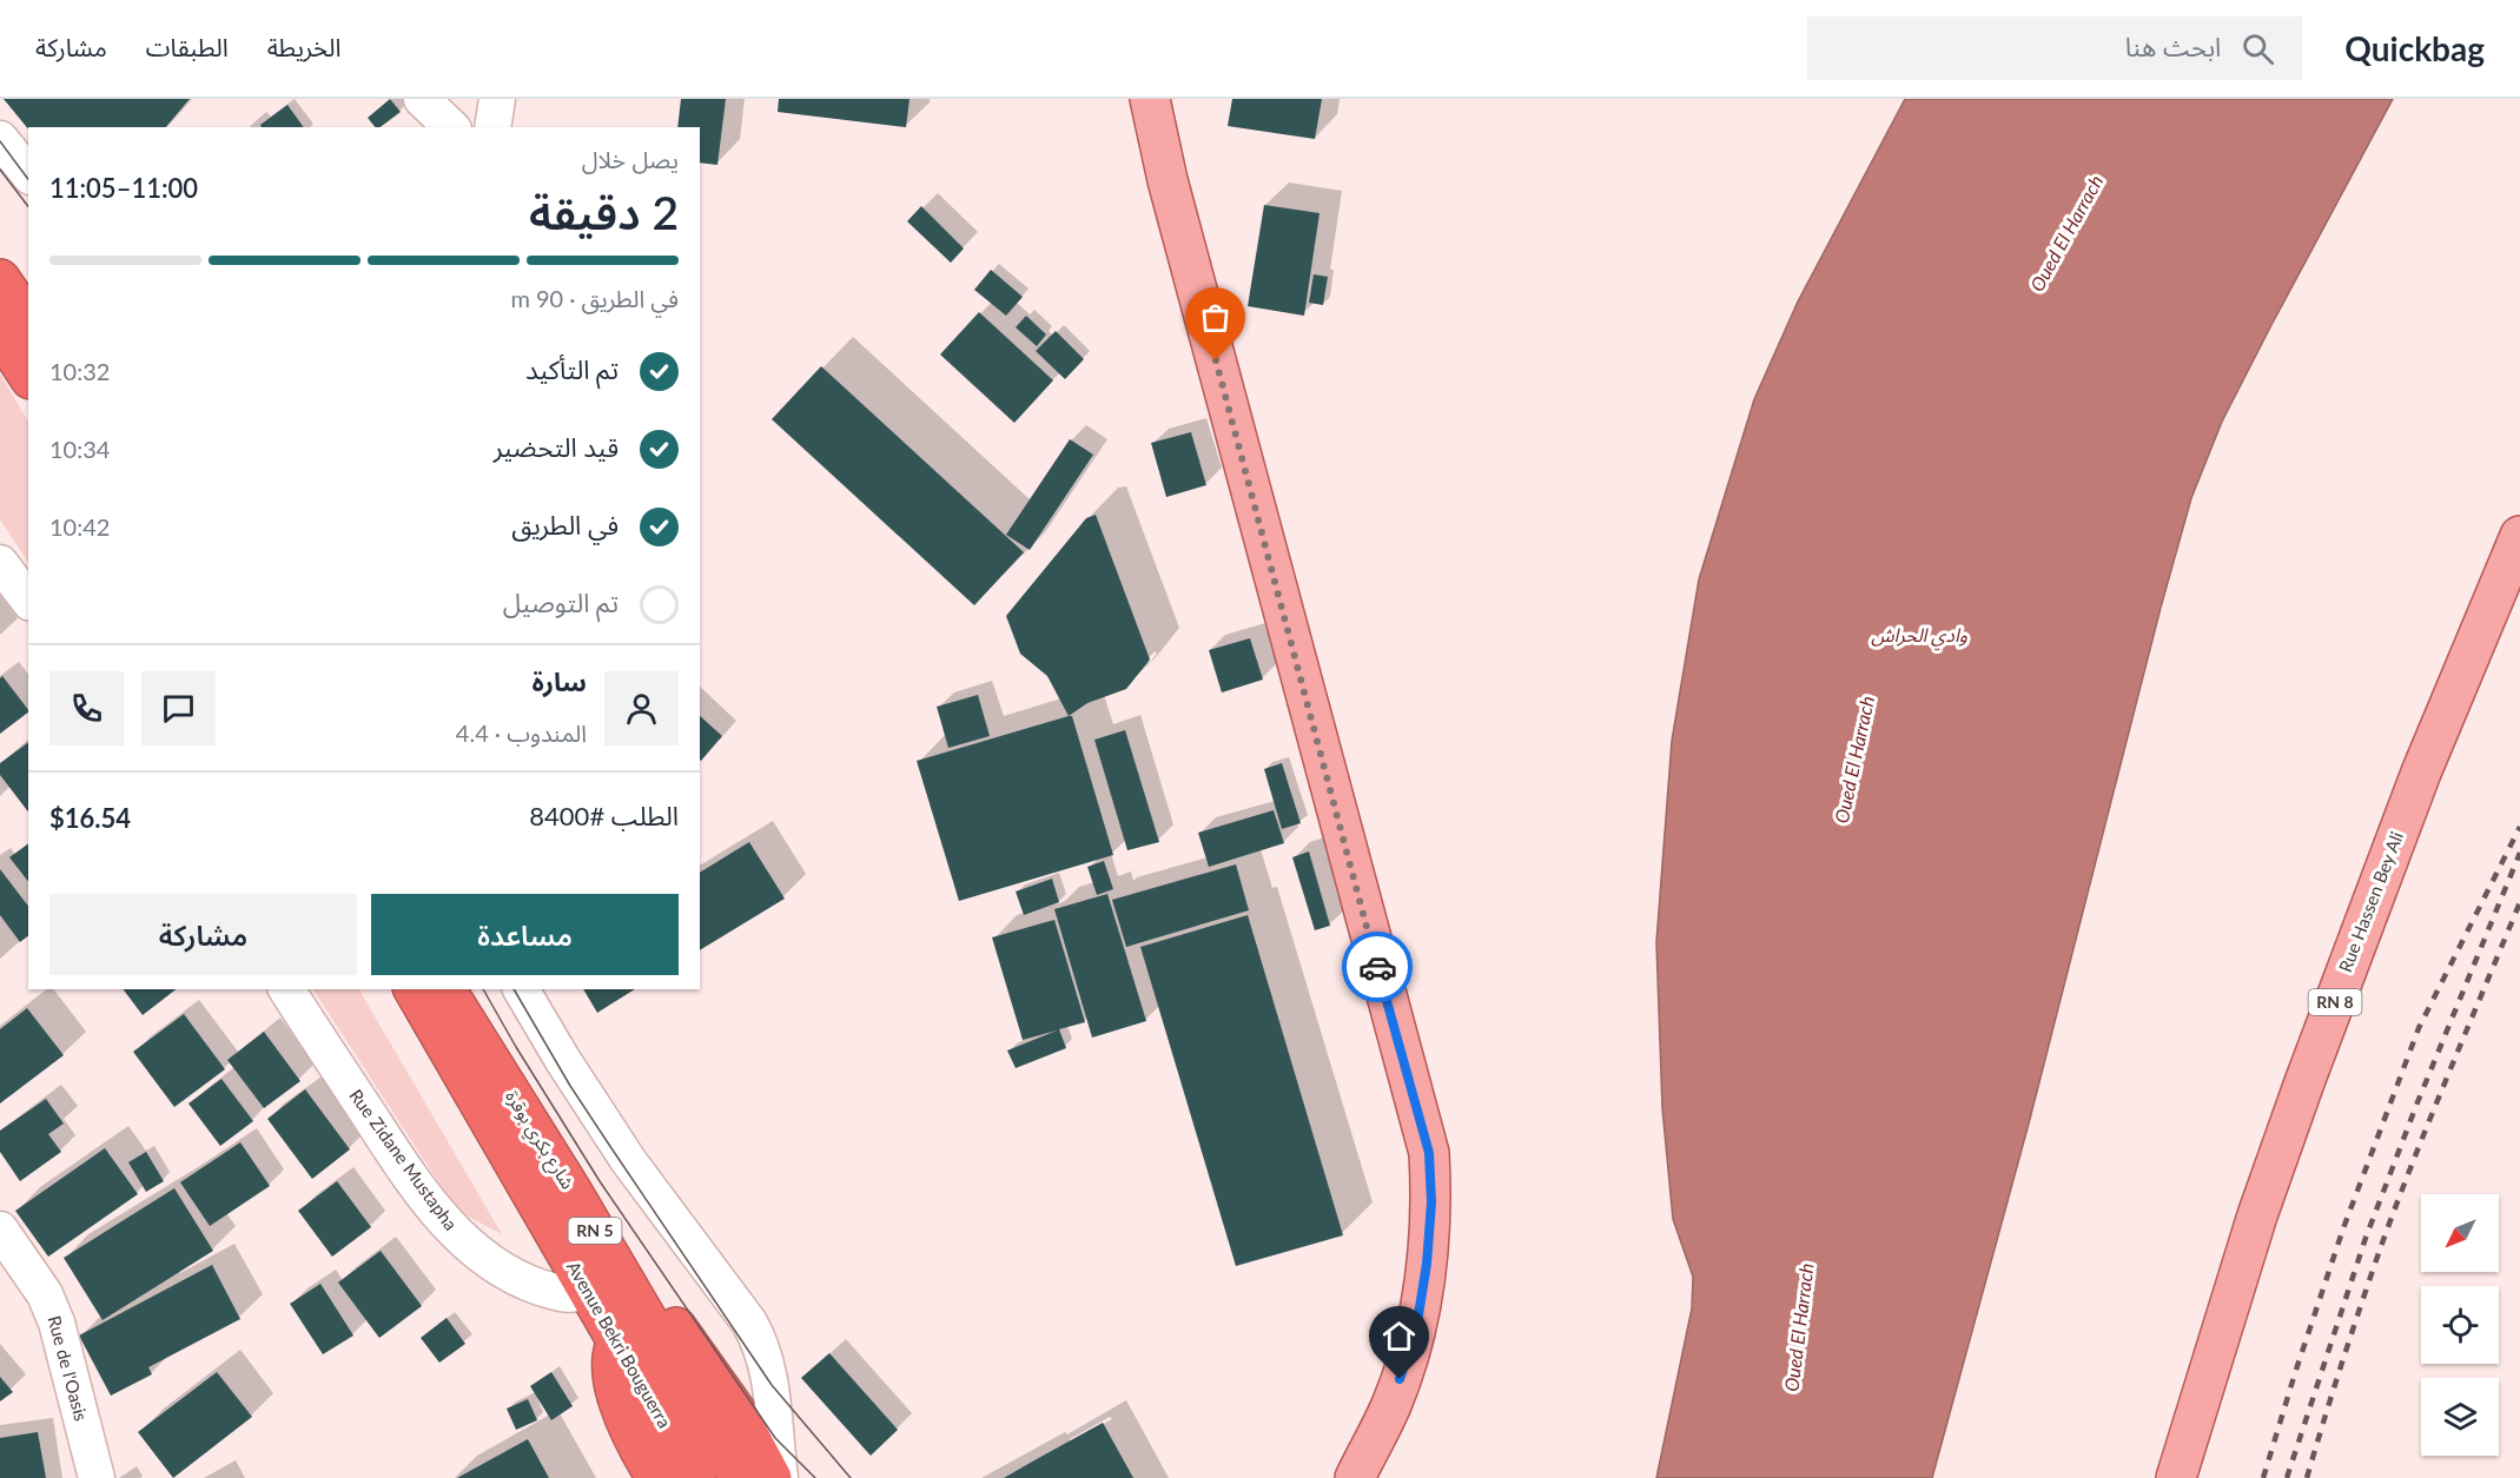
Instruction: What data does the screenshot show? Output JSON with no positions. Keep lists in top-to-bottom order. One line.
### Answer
{"streets":{"highway":["شارع بكري بوقرة","RN 5","Avenue Bekri Bouguerra"],"main road":["Rue Hassen Bey Ali","RN 8"],"street":["Rue Zidane Mustapha","Rue de l'Oasis"]},"crossings":[["شارع بكري بوقرة","Avenue Bekri Bouguerra"],["Rue Zidane Mustapha","Avenue Bekri Bouguerra"]],"water":["Oued El Harrach","وادي الحراش"],"north":"bottom left","page":{"header":"Quickbag","search":"ابحث هنا","nav":["الخريطة","الطبقات","مشاركة"],"heading":["2 دقيقة","يصل خلال","11:00–11:05"],"panel":["سارة","المندوب · 4.4","الطلب #8400","$16.54"],"bar":"في الطريق · 90 m","list":[["تم التأكيد","10:32"],["قيد التحضير","10:34"],["في الطريق","10:42"],"تم التوصيل"],"buttons":["مساعدة","مشاركة"]}}
